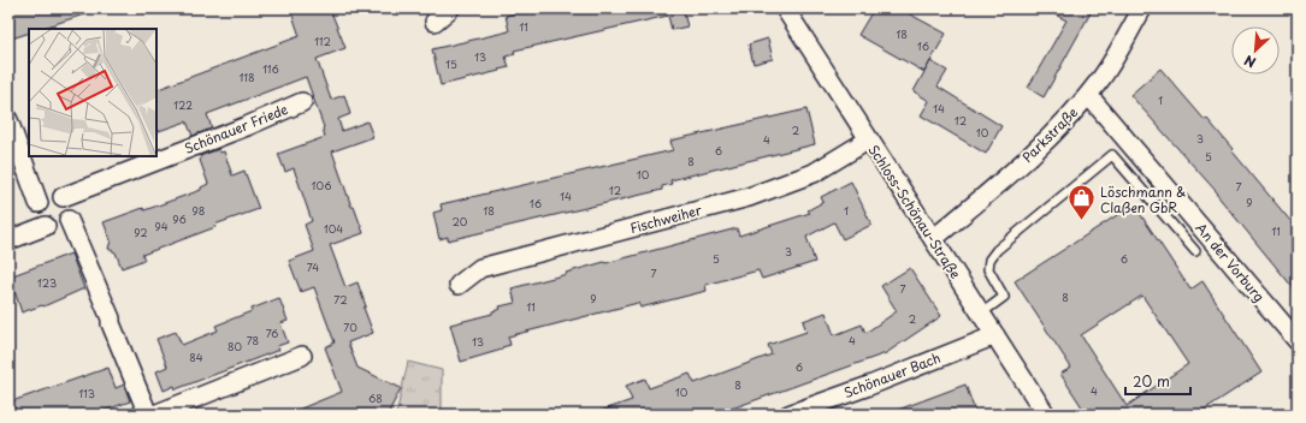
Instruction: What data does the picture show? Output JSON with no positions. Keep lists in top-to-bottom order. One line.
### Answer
{"streets":{"street":["Schönauer Friede","Parkstraße","Schloss-Schönau-Straße","Fischweiher","An der Vorburg","Schönauer Bach"]},"crossings":[["Parkstraße","Schloss-Schönau-Straße"],["Parkstraße","An der Vorburg"],["Schloss-Schönau-Straße","Fischweiher"],["Schloss-Schönau-Straße","Schönauer Bach"]],"places":{"shop":["Löschmann & Claßen GbR"]},"house_numbers":["11","18","112","16","13","15","116","118","1","122","14","12","2","10","3","4","6","5","8","10","106","7","12","14","9","16","98","18","1","96","20","94","104","11","92","3","5","6","74","7","123","7","8","9","72","11","2","70","76","78","4","13","80","84","6","8","4","10","113","68"],"scale_bar":"20 m","north":"bottom left"}
